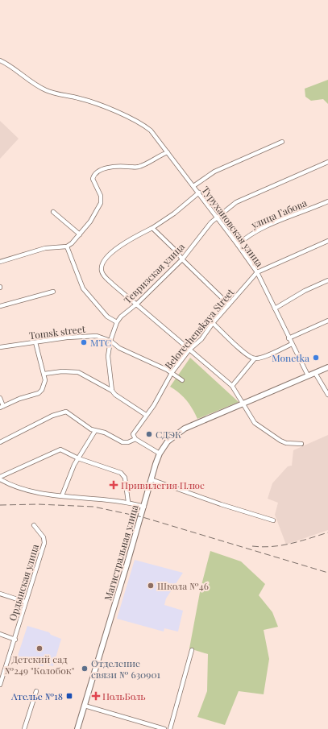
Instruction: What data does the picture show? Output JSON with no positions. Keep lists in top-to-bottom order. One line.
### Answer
{"streets":{"main road":["Магистральная улица"],"street":["улица Габова","Турухановская улица","Тевризская улица","Belorechenskaya Street","Tomsk street","Ордынская улица"]},"crossings":[["улица Габова","Турухановская улица"],["Турухановская улица","Тевризская улица"],["Турухановская улица","Belorechenskaya Street"],["Турухановская улица","Магистральная улица"],["Тевризская улица","Tomsk street"],["Belorechenskaya Street","Tomsk street"]],"places":{"other":["МТС","Monetka","СДЭК","Школа №46","Детский сад №249 \"Колобок\"","Отделение связи № 630901"],"health":["Привилегия Плюс","НольБоль"],"transit":["Ателье №18"]}}
